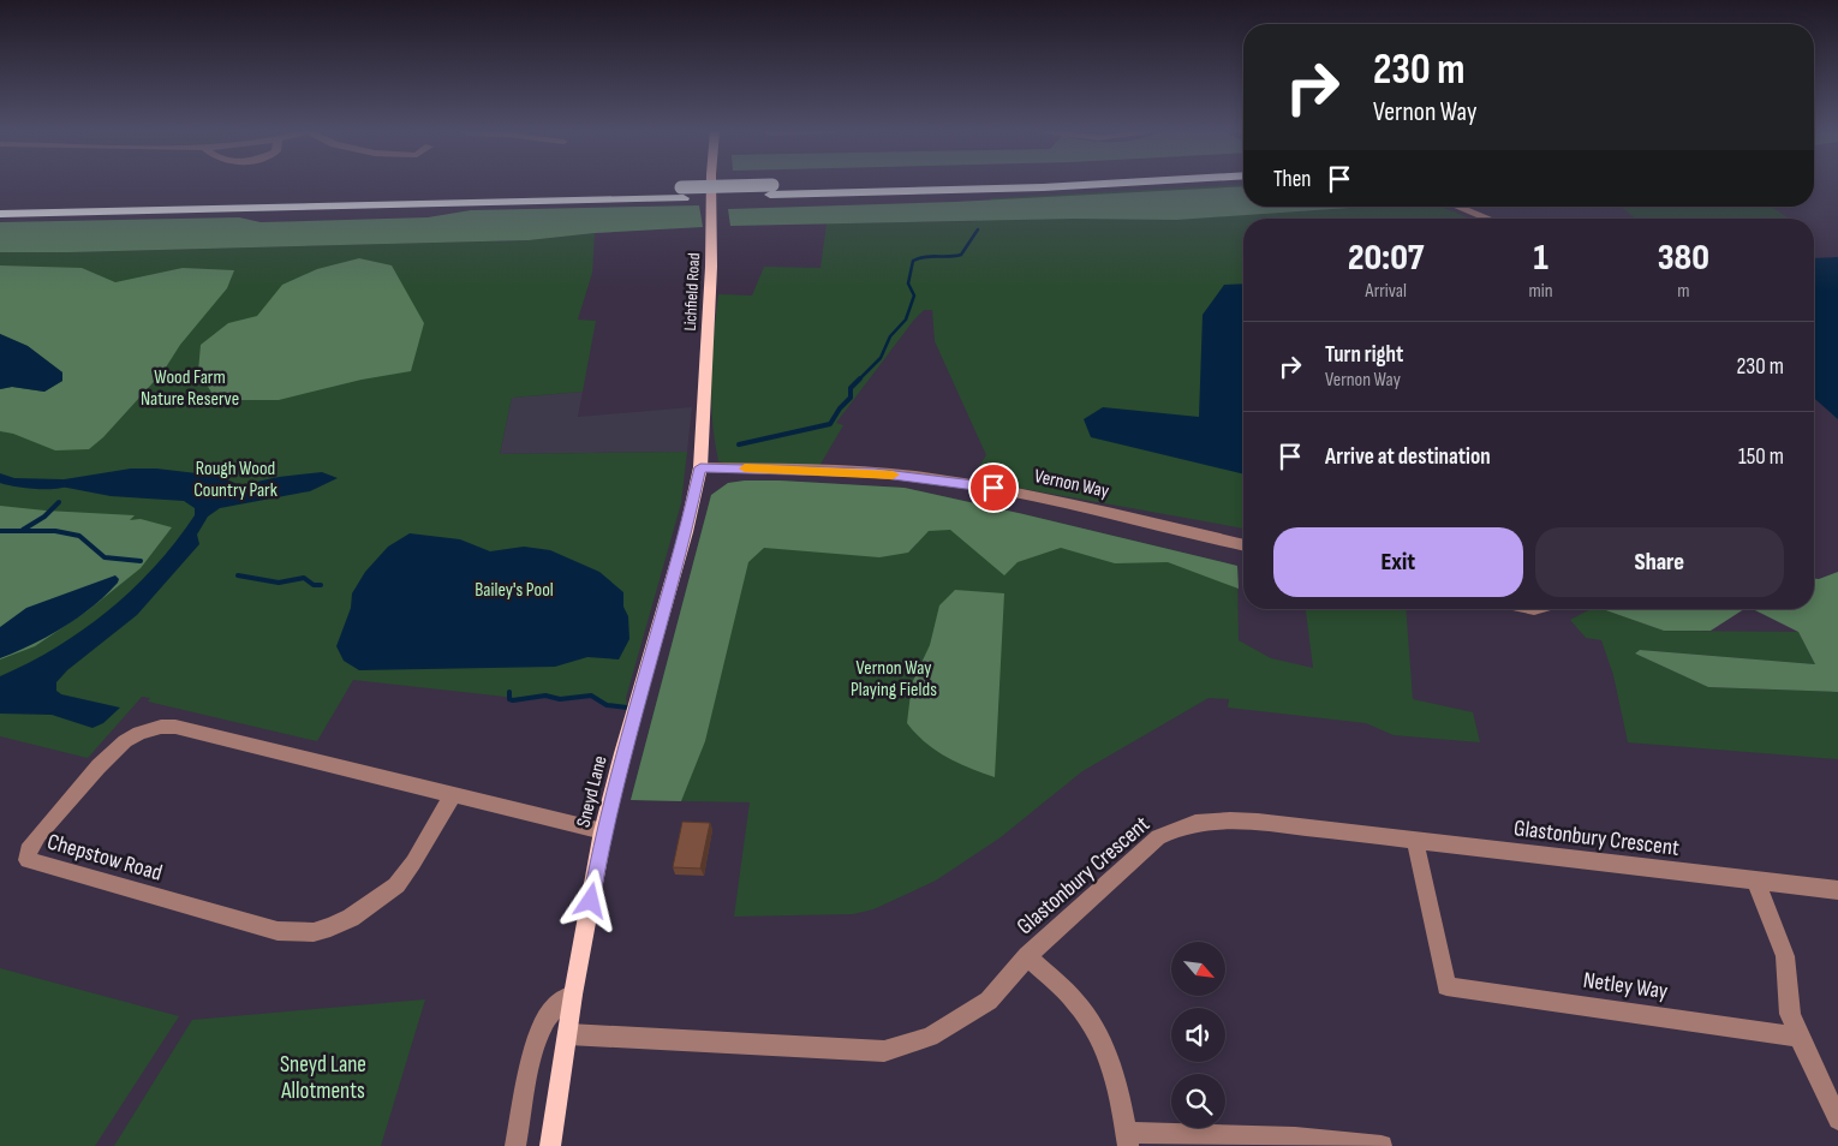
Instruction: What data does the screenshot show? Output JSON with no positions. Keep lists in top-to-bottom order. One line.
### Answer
{"streets":{"main road":["Lichfield Road","Sneyd Lane"],"street":["Vernon Way","Glastonbury Crescent","Chepstow Road","Netley Way"]},"crossings":[["Lichfield Road","Vernon Way"],["Lichfield Road","Sneyd Lane"],["Vernon Way","Sneyd Lane"],["Sneyd Lane","Glastonbury Crescent"],["Sneyd Lane","Chepstow Road"],["Glastonbury Crescent","Netley Way"]],"parks":["Wood Farm Nature Reserve","Rough Wood Country Park","Bailey's Pool","Vernon Way Playing Fields","Sneyd Lane Allotments"],"north":"bottom right","page":{"turn":["230 m","Vernon Way"],"then":"Then","eta":["20:07","Arrival","1","min","380","m"],"list":[{"name":"Turn right","note":"Vernon Way","value":"230 m"},{"name":"Arrive at destination","value":"150 m"}],"buttons":["Exit","Share"]}}
